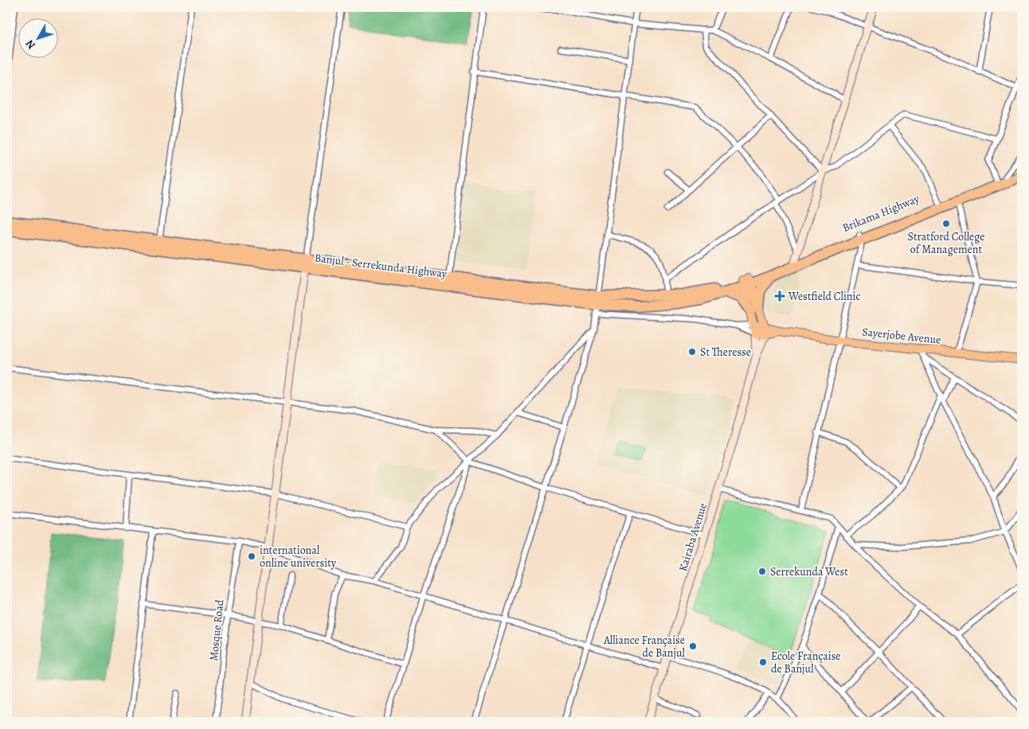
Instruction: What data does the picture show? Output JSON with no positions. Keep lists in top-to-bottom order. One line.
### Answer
{"streets":{"highway":["Brikama Highway","Banjul - Serrekunda Highway"],"main road":["Sayerjobe Avenue","Kairaba Avenue"],"street":["Mosque Road"]},"crossings":[["Brikama Highway","Banjul - Serrekunda Highway"],["Brikama Highway","Kairaba Avenue"],["Banjul - Serrekunda Highway","Kairaba Avenue"],["Sayerjobe Avenue","Kairaba Avenue"]],"places":{"other":["Stratford College of Management","St Theresse","international online university","Serrekunda West","Alliance Française de Banjul","Ecole Française de Banjul"],"health":["Westfield Clinic"]},"north":"bottom left"}
